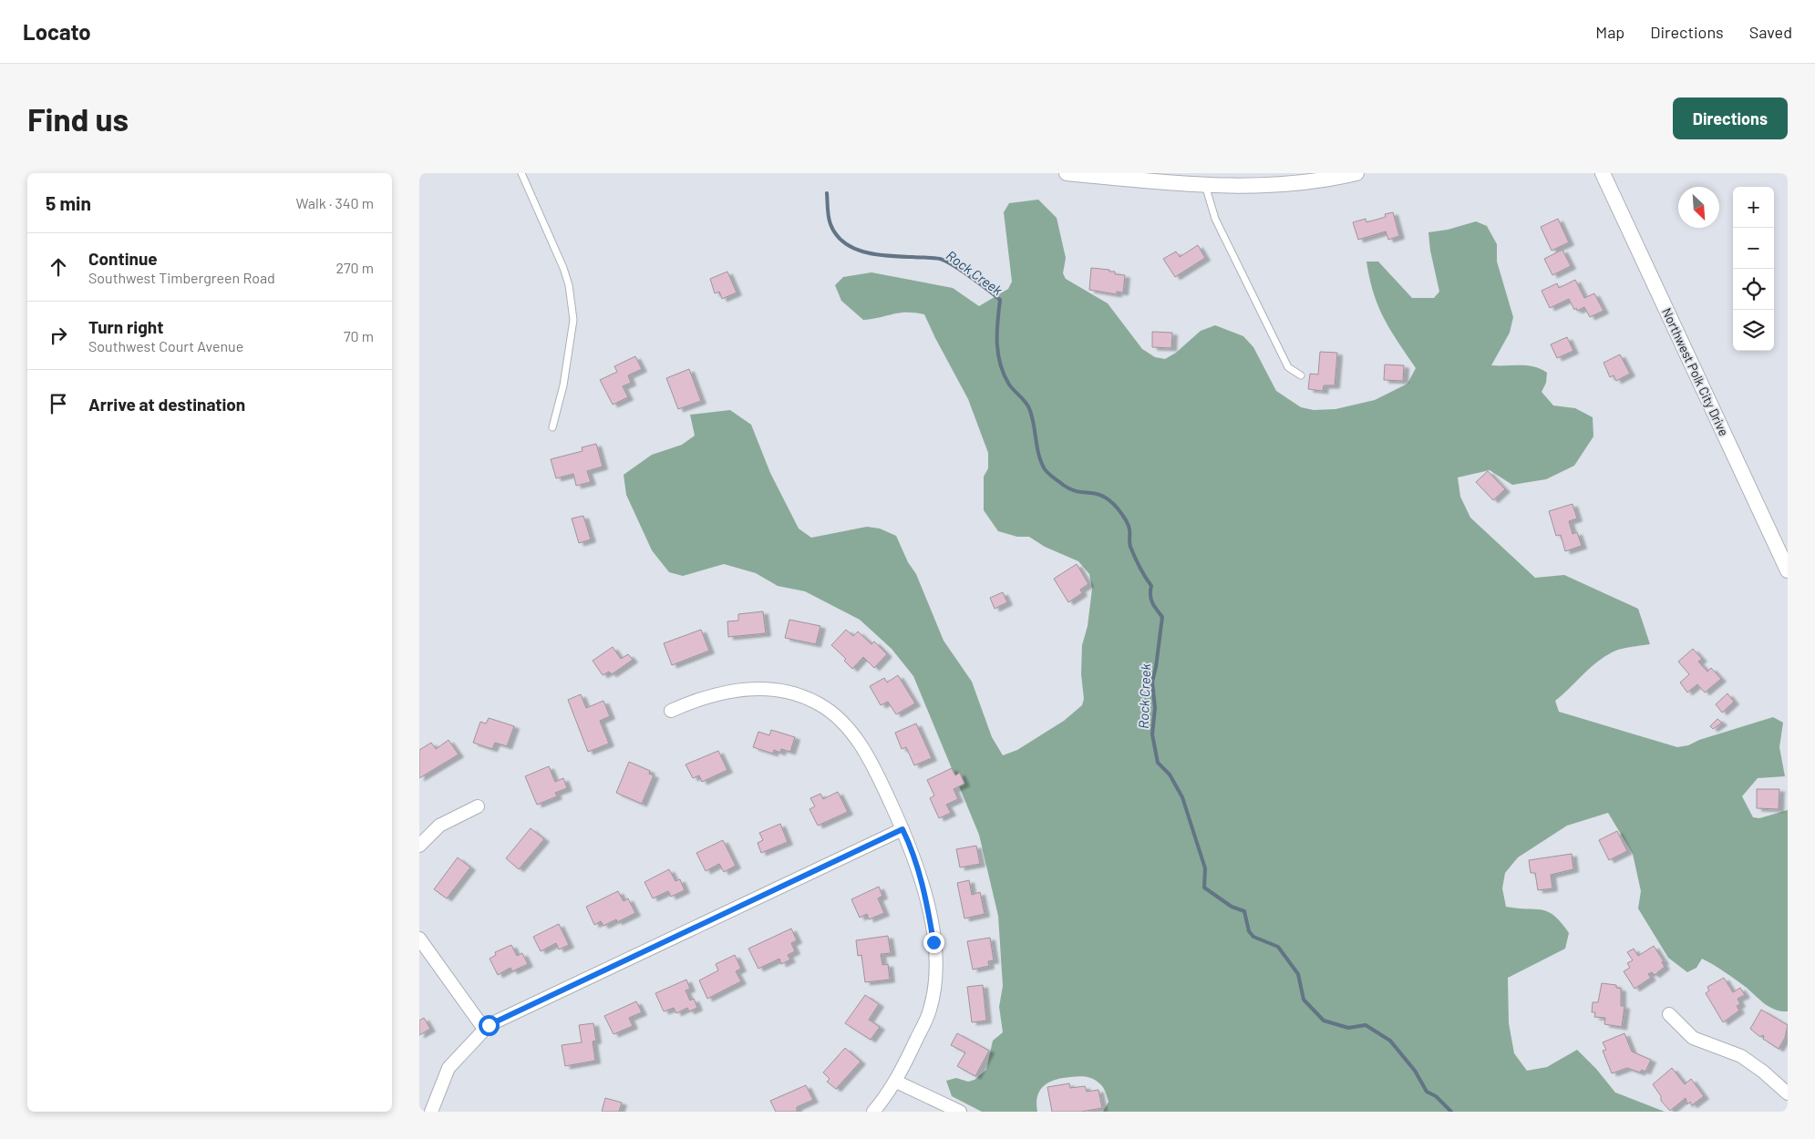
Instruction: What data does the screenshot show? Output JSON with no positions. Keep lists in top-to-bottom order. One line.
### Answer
{"streets":{"street":["Northwest Polk City Drive"]},"water":["Rock Creek"],"north":"bottom right","page":{"header":"Locato","nav":["Map","Directions","Saved"],"buttons":"Directions","title":"Find us","heading":["5 min","Walk · 340 m"],"map_buttons":["+","−"],"list":[["Continue","Southwest Timbergreen Road","270 m"],["Turn right","Southwest Court Avenue","70 m"],"Arrive at destination"]}}
